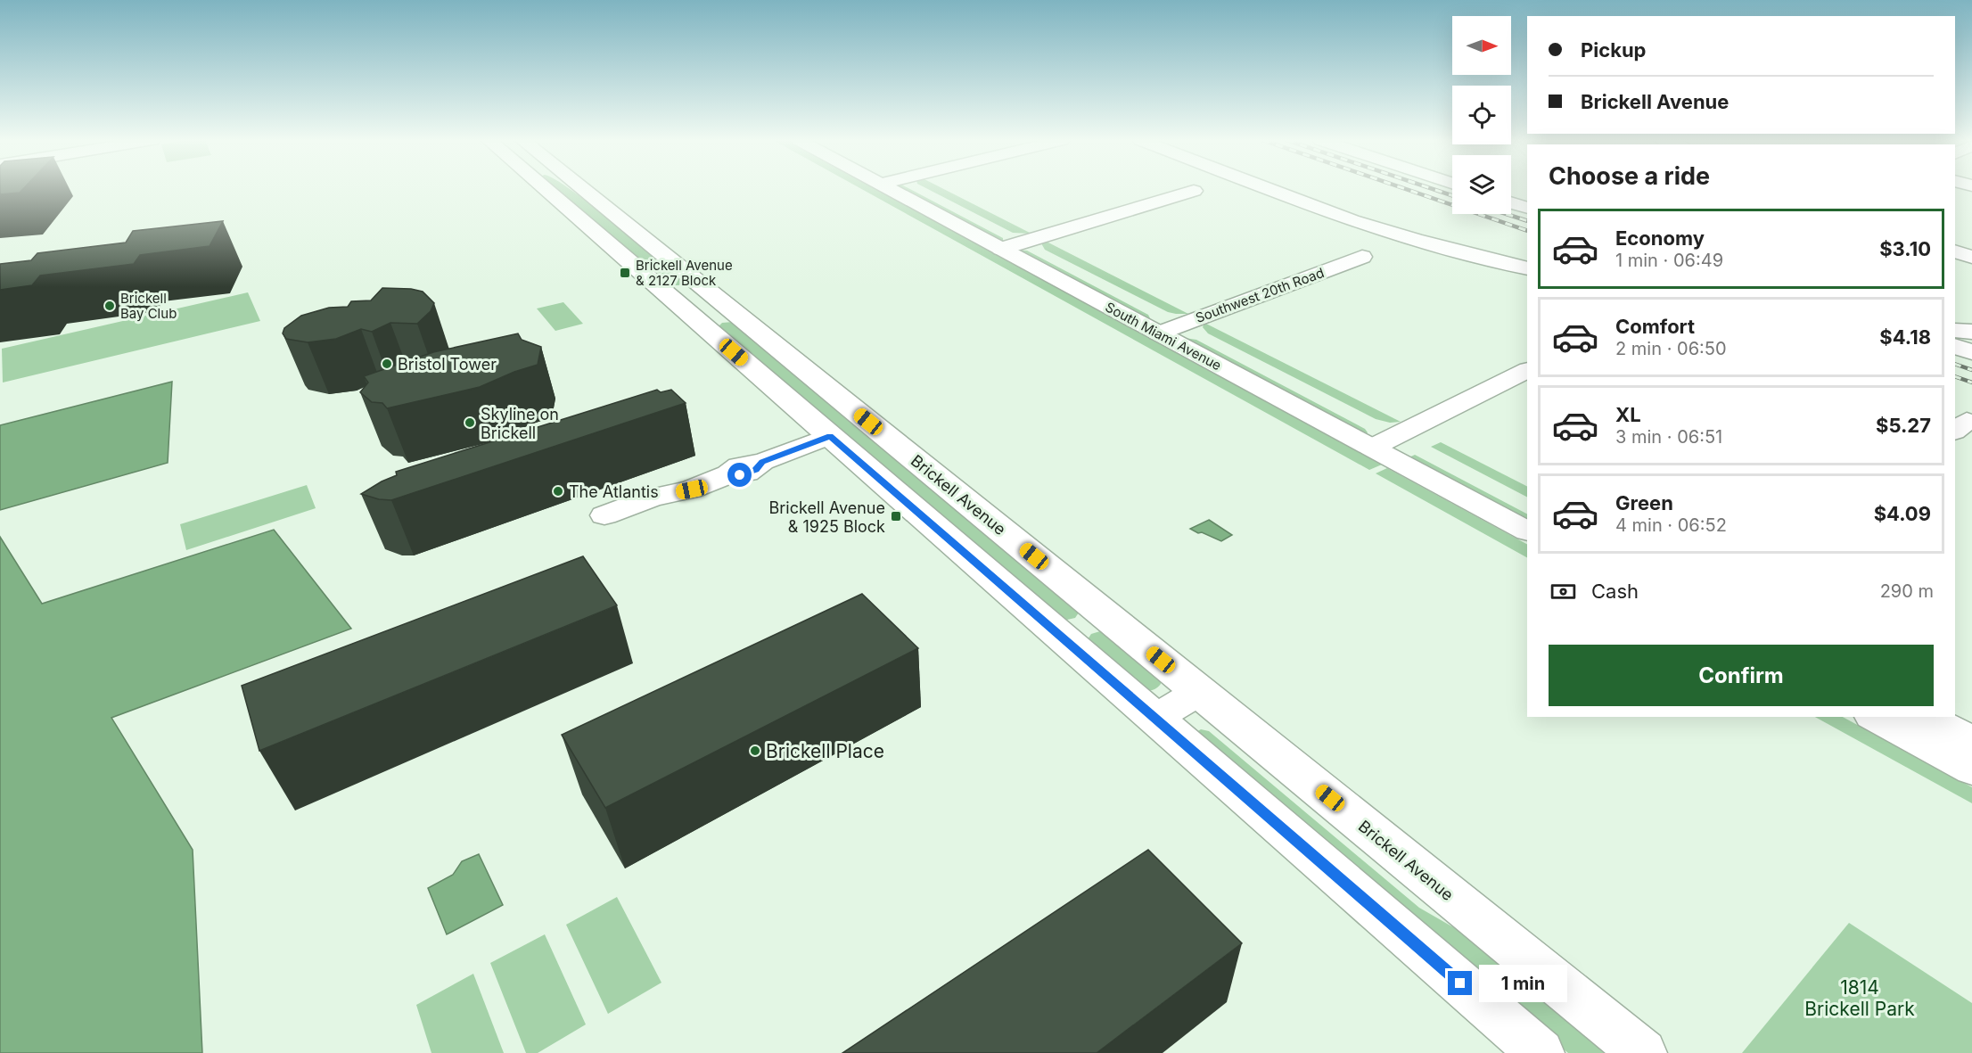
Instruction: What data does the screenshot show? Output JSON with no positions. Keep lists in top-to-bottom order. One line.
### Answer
{"streets":{"main road":["Southwest 20th Road","South Miami Avenue","Brickell Avenue"]},"crossings":[["Southwest 20th Road","South Miami Avenue"]],"parks":["1814 Brickell Park"],"places":{"transit":["Brickell Avenue & 2127 Block","Brickell Avenue & 1925 Block"],"other":["Brickell Bay Club","Bristol Tower","Skyline on Brickell","The Atlantis","Brickell Place"]},"north":"right","page":{"banner":["Pickup","Brickell Avenue"],"heading":"Choose a ride","list":[{"name":"Economy","note":"1 min · 06:49","value":"$3.10"},{"name":"Comfort","note":"2 min · 06:50","value":"$4.18"},{"name":"XL","note":"3 min · 06:51","value":"$5.27"},{"name":"Green","note":"4 min · 06:52","value":"$4.09"}],"pay":["Cash","290 m"],"buttons":"Confirm","bubble":"1 min"}}
